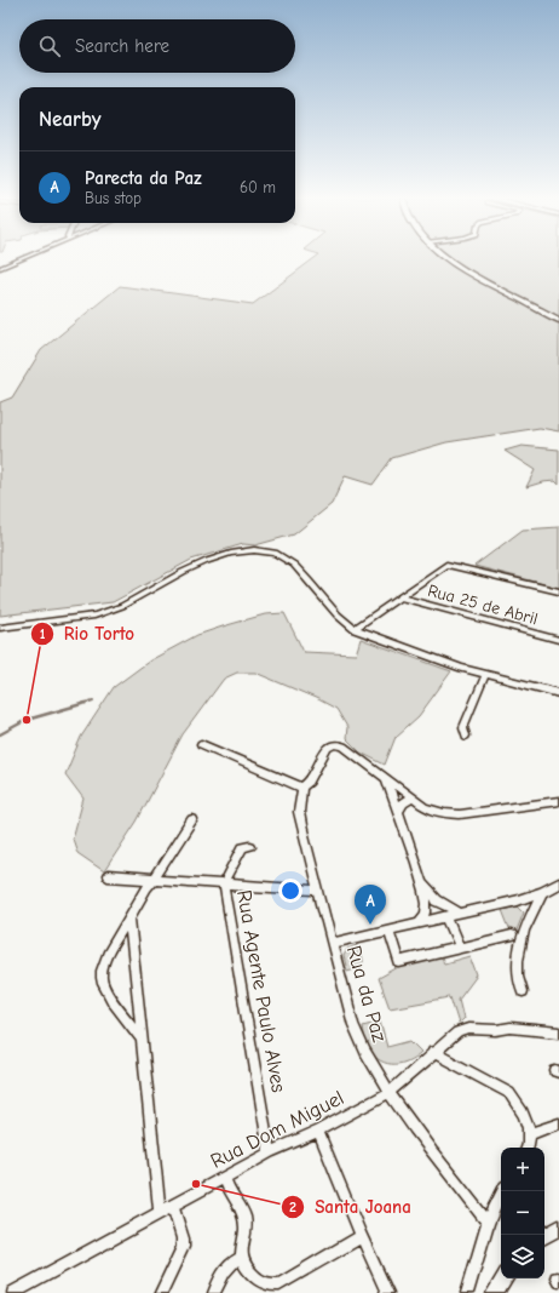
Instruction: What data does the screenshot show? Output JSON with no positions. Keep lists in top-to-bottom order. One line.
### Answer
{"streets":{"street":["Rua 25 de Abril","Rua Agente Paulo Alves","Rua da Paz","Rua Dom Miguel"]},"crossings":[["Rua Agente Paulo Alves","Rua Dom Miguel"],["Rua da Paz","Rua Dom Miguel"]],"places":["Rio Torto","Santa Joana"],"page":{"search":"Search here","heading":"Nearby","list":[{"mark":"A","name":"Parecta da Paz","note":"Bus stop","value":"60 m"}],"pins":"A","map_buttons":["+","−"]}}
